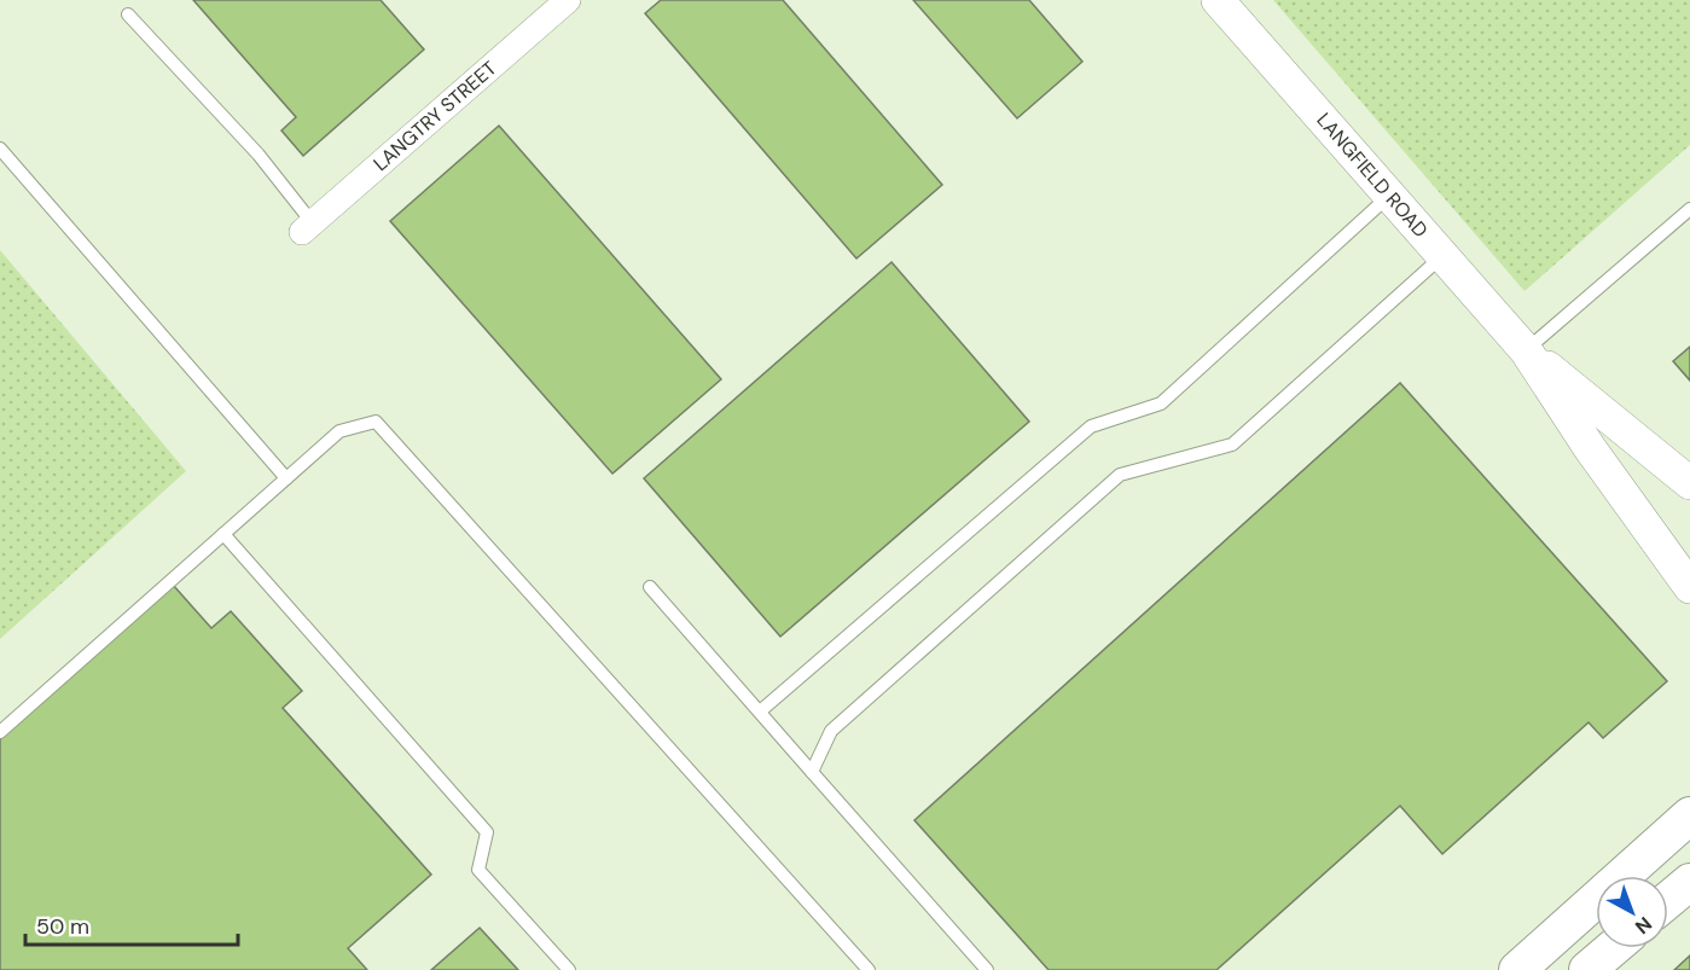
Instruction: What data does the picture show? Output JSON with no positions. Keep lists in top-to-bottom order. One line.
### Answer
{"streets":{"street":["LANGTRY STREET","LANGFIELD ROAD"]},"scale_bar":"50 m","north":"bottom right"}
